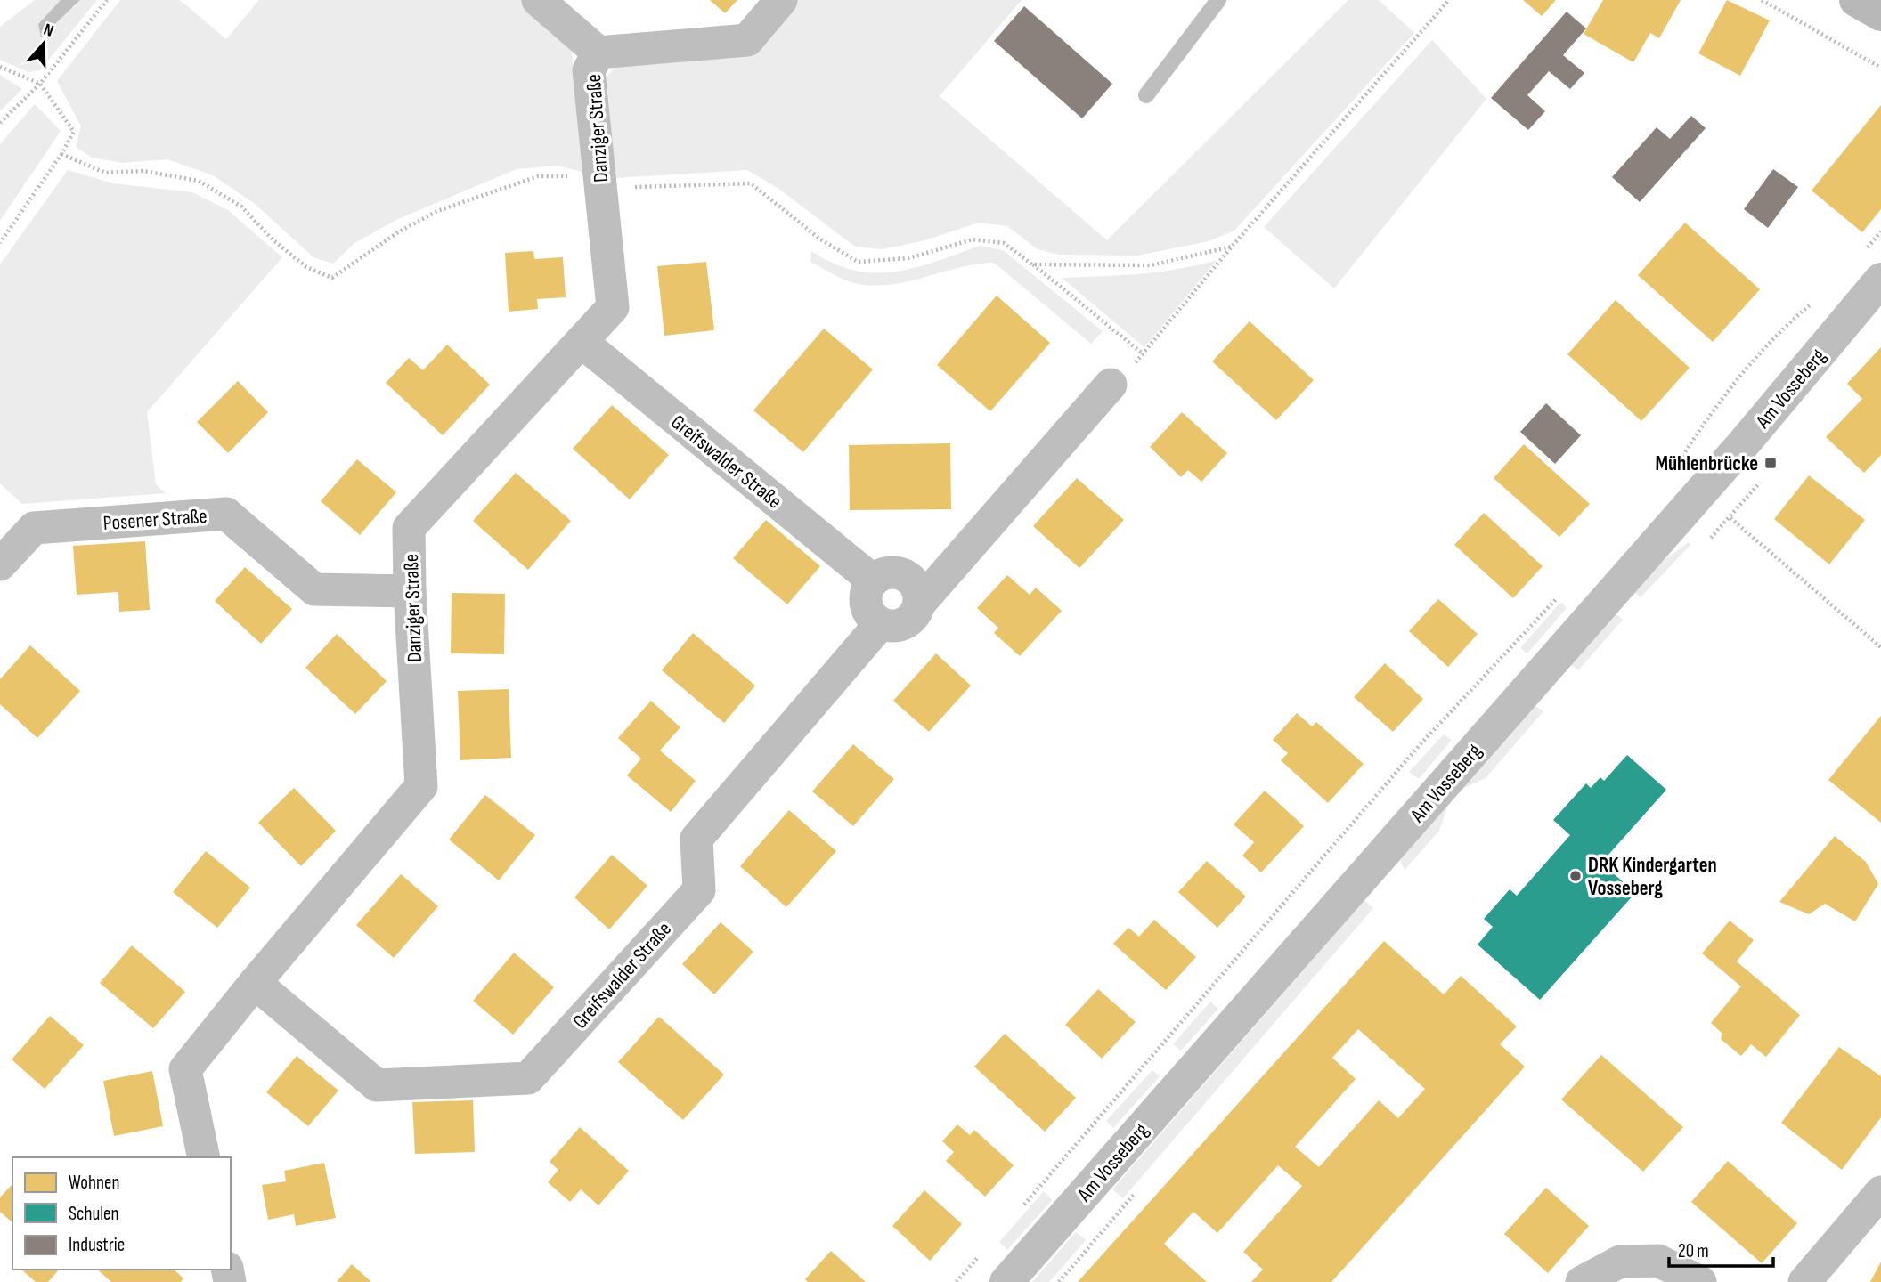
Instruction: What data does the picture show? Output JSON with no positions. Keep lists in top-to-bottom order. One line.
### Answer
{"streets":{"street":["Danziger Straße","Am Vosseberg","Greifswalder Straße","Posener Straße"]},"crossings":[["Danziger Straße","Greifswalder Straße"],["Danziger Straße","Posener Straße"]],"places":{"transit":["Mühlenbrücke"],"other":["DRK Kindergarten Vosseberg"]},"legend":["Wohnen","Schulen","Industrie"],"scale_bar":"20 m","north":"top"}
